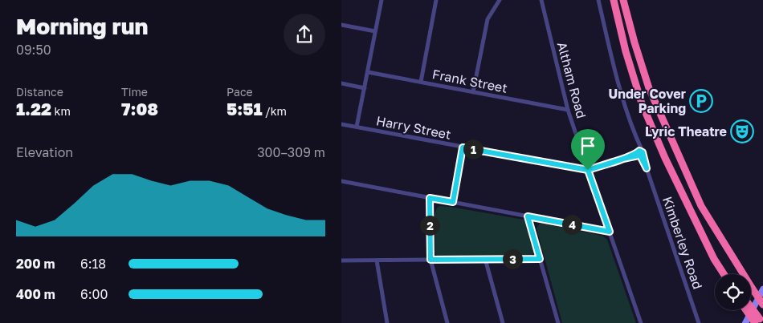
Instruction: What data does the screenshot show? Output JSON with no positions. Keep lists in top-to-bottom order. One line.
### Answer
{"streets":{"street":["Altham Road","Frank Street","Harry Street","Kimberley Road"]},"crossings":[["Altham Road","Frank Street"],["Altham Road","Harry Street"],["Harry Street","Kimberley Road"]],"places":{"parking":["Under Cover Parking"],"theatre":["Lyric Theatre"]},"page":{"heading":["Morning run","09:50"],"stats":[["Distance","1.22 km"],["Time","7:08"],["Pace","5:51 /km"]],"chart":["Elevation","300–309 m"],"pins":["1","4","2","3"],"list":[{"name":"200 m","note":"6:18"},{"name":"400 m","note":"6:00"}]}}
